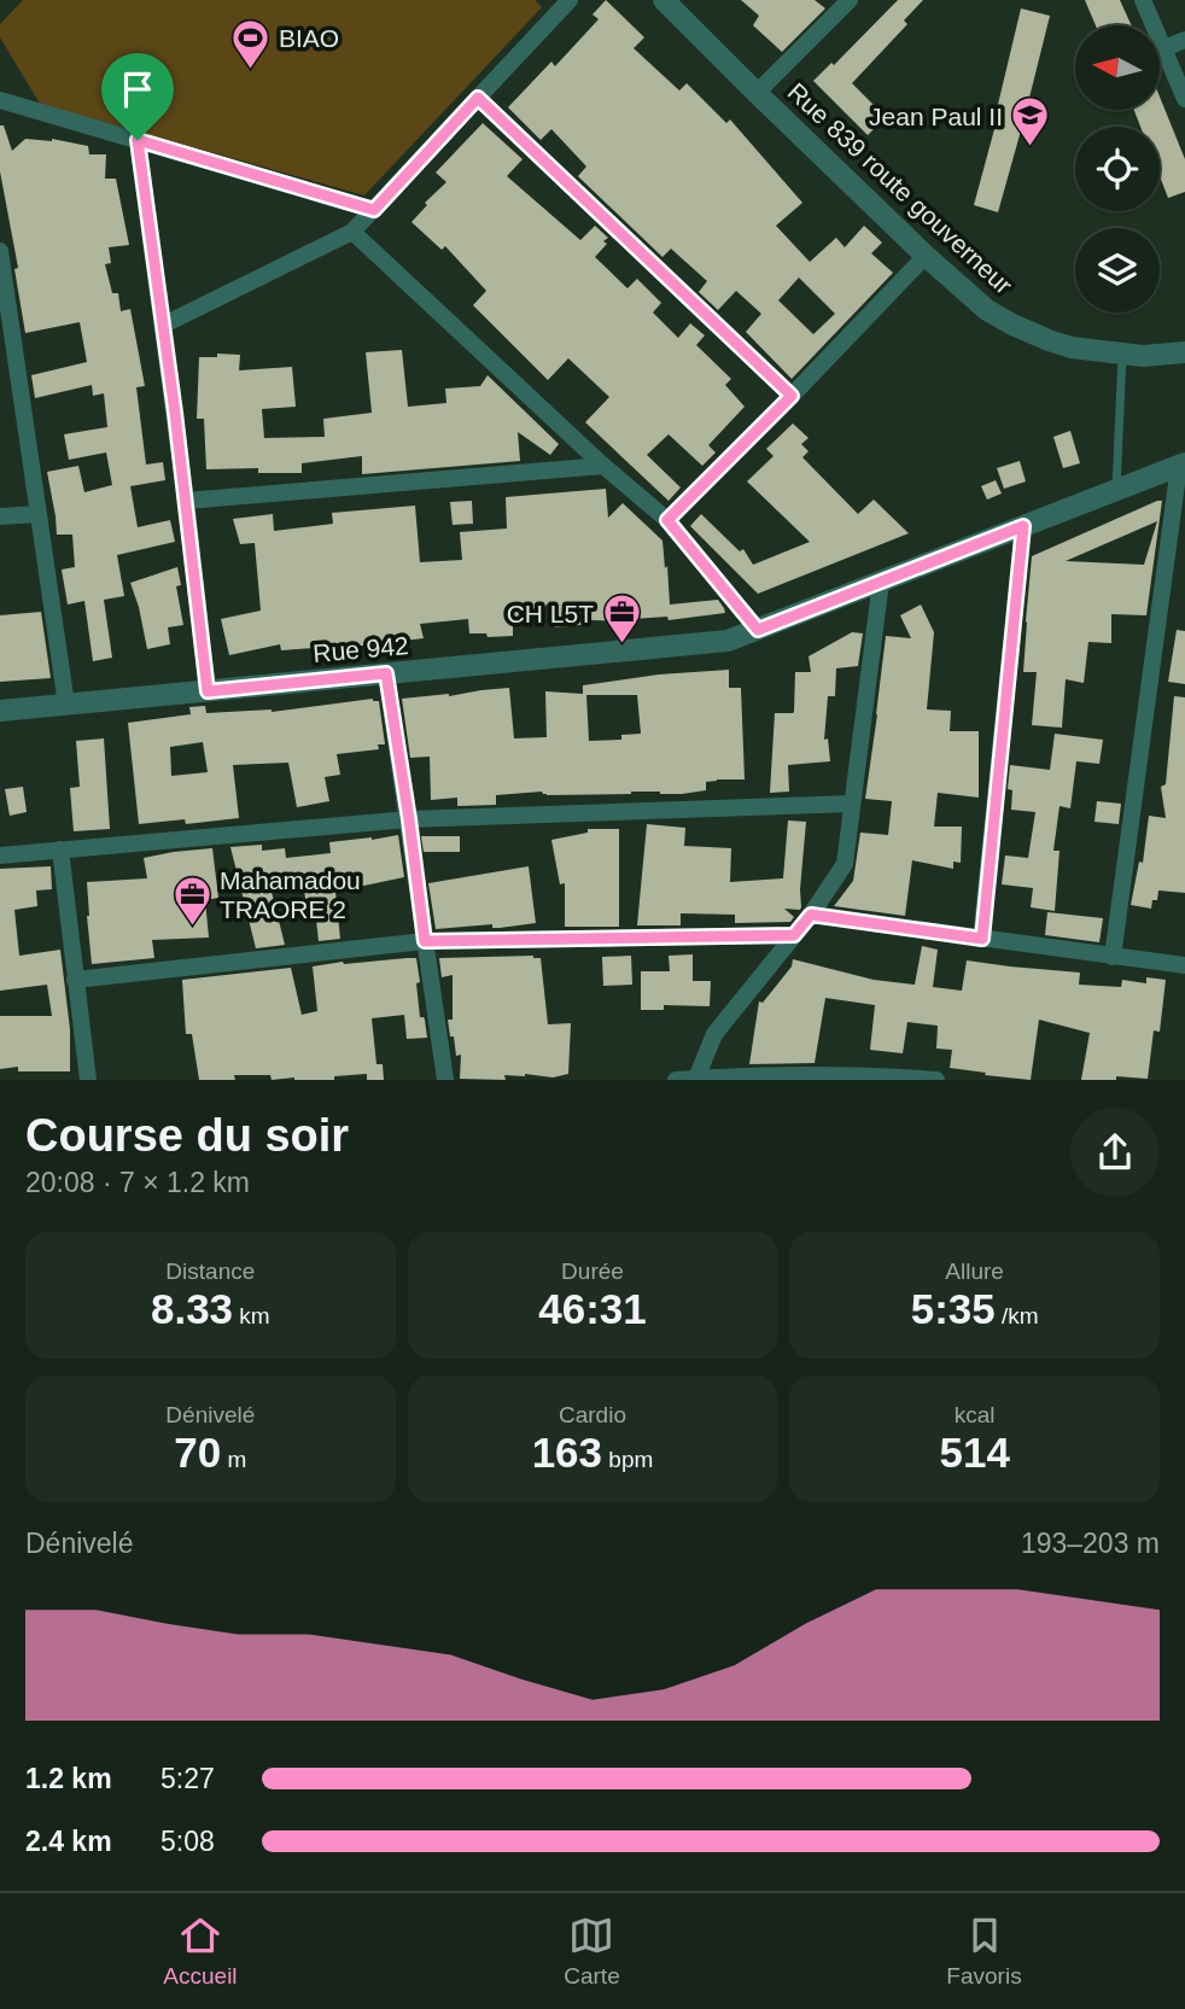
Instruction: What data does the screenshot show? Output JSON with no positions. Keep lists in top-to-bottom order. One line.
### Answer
{"streets":{"street":["Rue 839 route gouverneur","Rue 942"]},"places":{"sports":["BIAO"],"school or university":["Jean Paul II"],"office":["CH L5T","Mahamadou TRAORE 2"]},"north":"left","page":{"heading":["Course du soir","20:08 · 7 × 1.2 km"],"stats":[["Distance","8.33 km"],["Durée","46:31"],["Allure","5:35 /km"],["Dénivelé","70 m"],["Cardio","163 bpm"],["kcal","514"]],"chart":["Dénivelé","193–203 m"],"list":[{"name":"1.2 km","note":"5:27"},{"name":"2.4 km","note":"5:08"}],"tabs":["Accueil","Carte","Favoris"]}}
